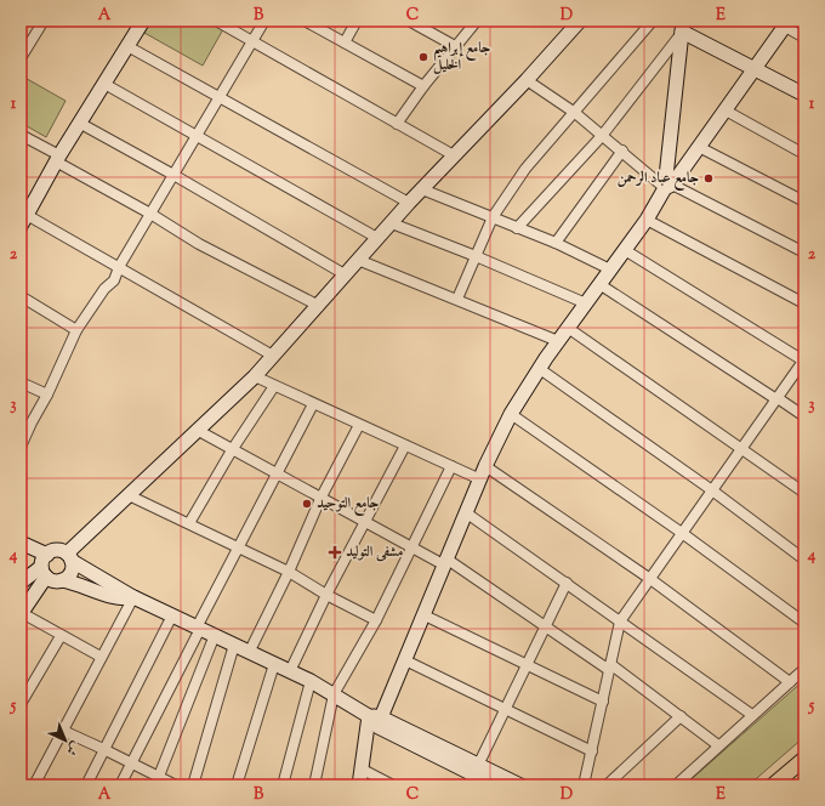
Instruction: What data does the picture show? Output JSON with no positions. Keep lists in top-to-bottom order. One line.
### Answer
{"places":{"other":["جامع إبراهيم الخليل","جامع عباد الرحمن","جامع التوحيد"],"health":["مشفى التوليد"]},"north":"bottom right","grid":{"columns":["A","B","C","D","E"],"rows":["1","2","3","4","5"]}}
